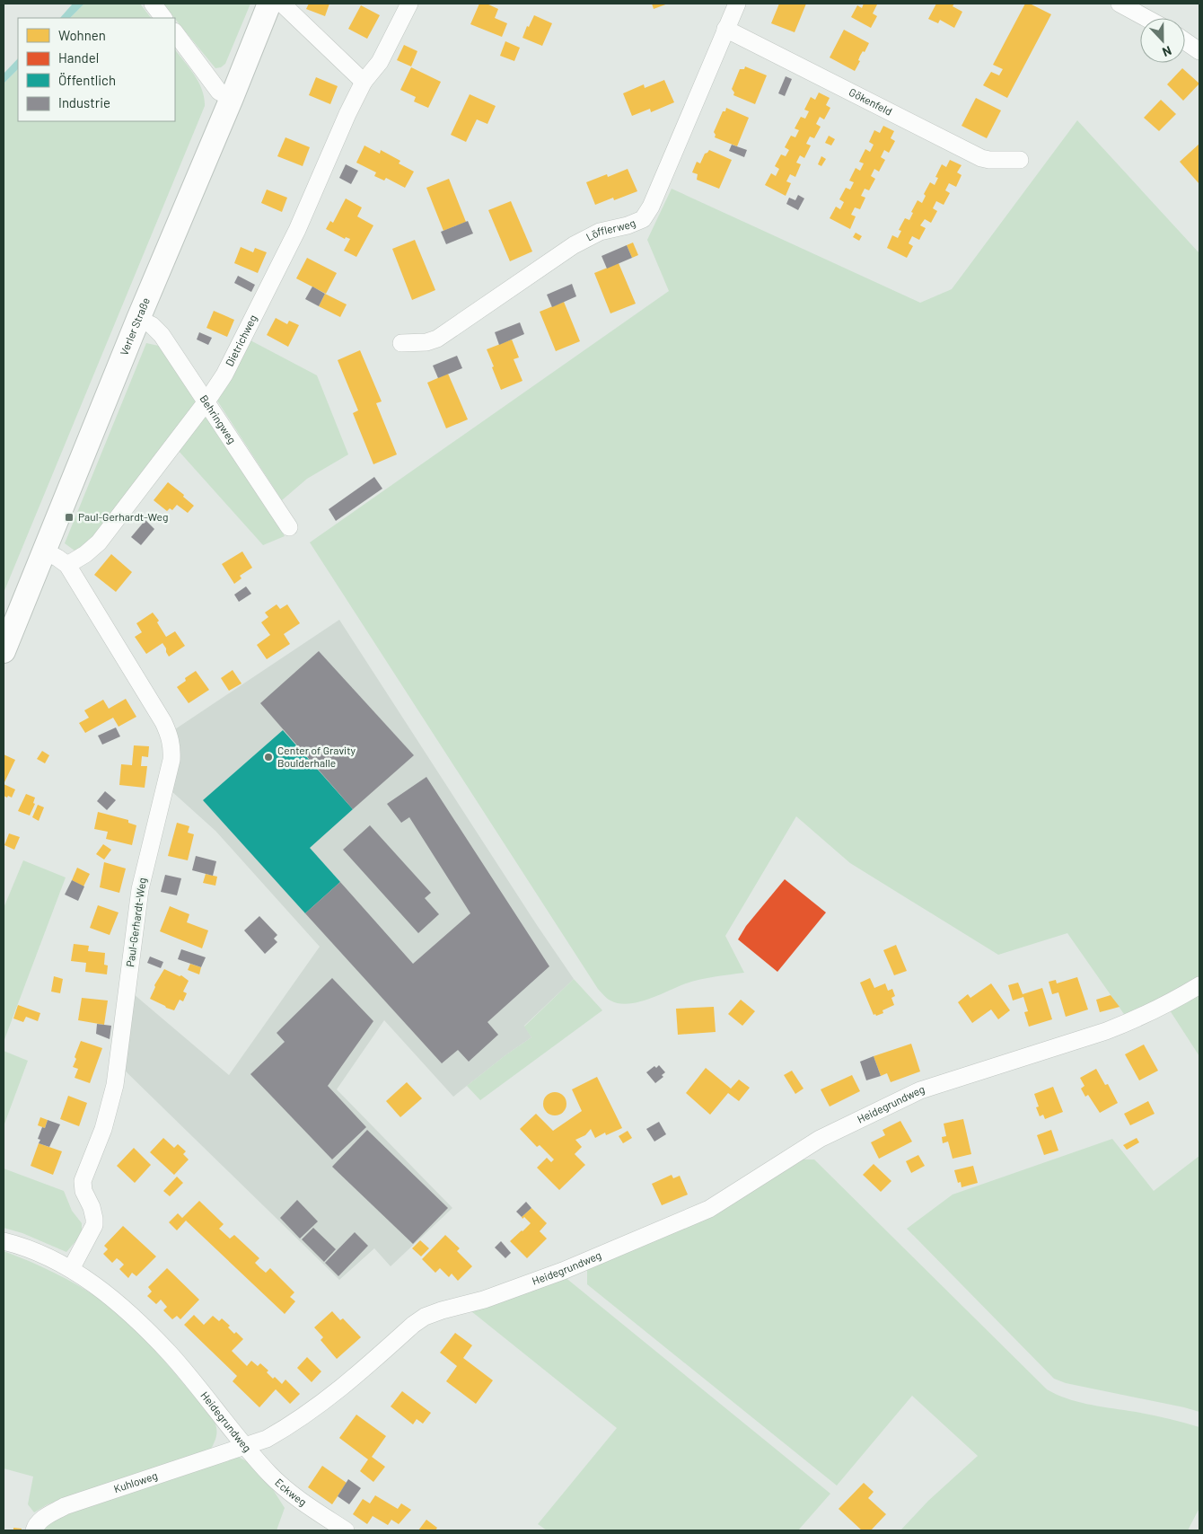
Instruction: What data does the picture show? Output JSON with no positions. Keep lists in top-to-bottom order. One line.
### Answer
{"streets":{"main road":["Verler Straße"],"street":["Gökenfeld","Löfflerweg","Dietrichweg","Behringweg","Paul-Gerhardt-Weg","Heidegrundweg","Kuhloweg","Eckweg"]},"crossings":[["Gökenfeld","Löfflerweg"],["Verler Straße","Behringweg"],["Verler Straße","Paul-Gerhardt-Weg"],["Dietrichweg","Behringweg"],["Dietrichweg","Paul-Gerhardt-Weg"],["Paul-Gerhardt-Weg","Heidegrundweg"],["Heidegrundweg","Kuhloweg"],["Heidegrundweg","Eckweg"],["Kuhloweg","Eckweg"]],"places":{"transit":["Paul-Gerhardt-Weg"],"other":["Center of Gravity Boulderhalle"]},"legend":["Wohnen","Handel","Öffentlich","Industrie"],"north":"bottom"}
